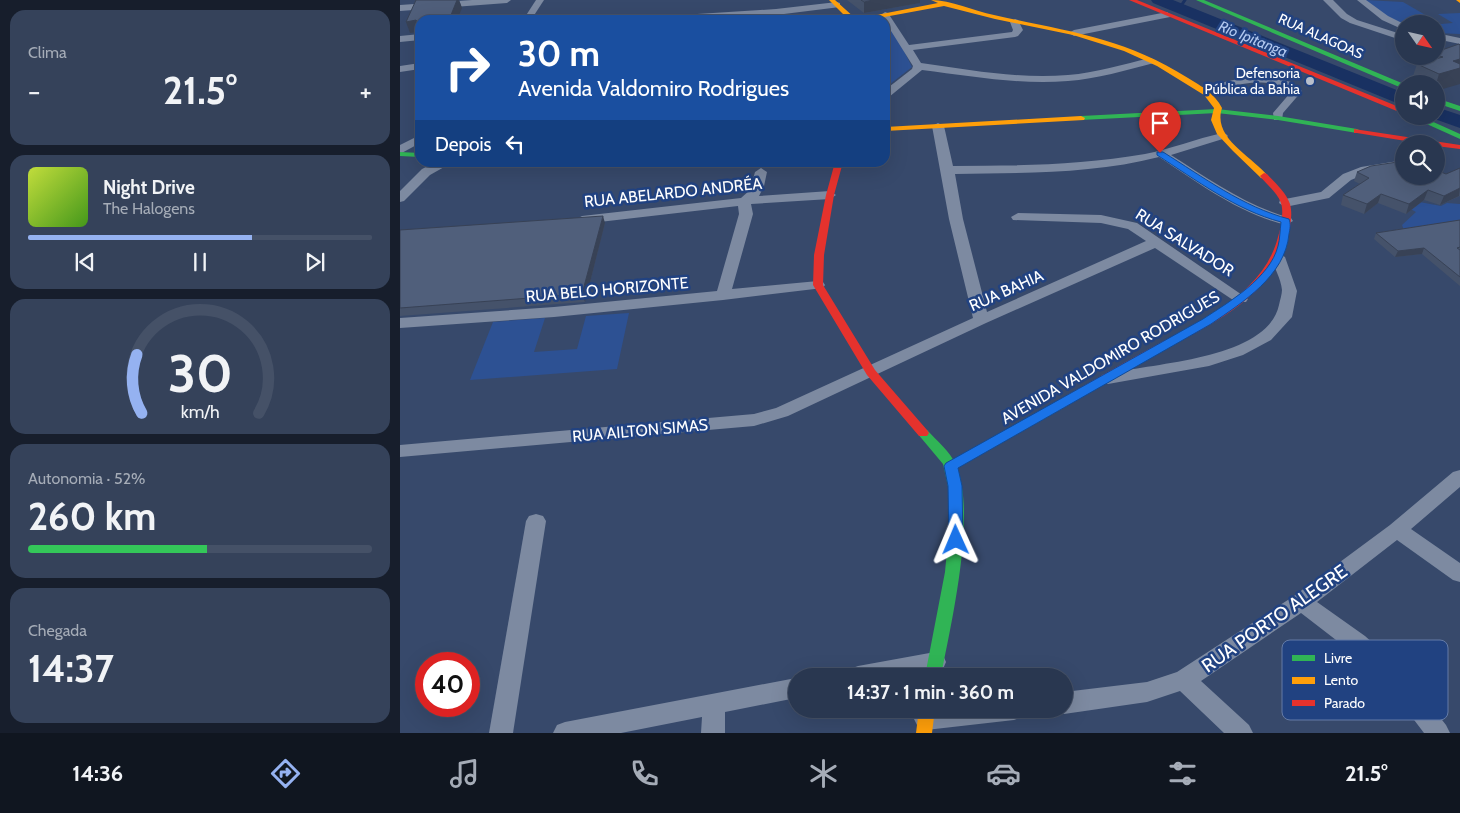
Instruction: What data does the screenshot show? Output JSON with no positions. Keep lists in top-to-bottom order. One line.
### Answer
{"streets":{"street":["RUA ALAGOAS","RUA ABELARDO ANDRÉA","RUA SALVADOR","RUA BELO HORIZONTE","RUA BAHIA","AVENIDA VALDOMIRO RODRIGUES","RUA AILTON SIMAS","RUA PORTO ALEGRE"]},"crossings":[["RUA SALVADOR","RUA BAHIA"],["RUA SALVADOR","AVENIDA VALDOMIRO RODRIGUES"],["RUA BAHIA","RUA AILTON SIMAS"]],"water":["Rio Ipitanga"],"places":["Defensoria Pública da Bahia"],"legend":["Livre","Lento","Parado"],"north":"bottom right","page":{"tile":["Clima",["Autonomia · 52%","260 km"],["Chegada","14:37"]],"turn":["30 m","Avenida Valdomiro Rodrigues"],"heat":["−","21.5°","+"],"then":"Depois","song":["Night Drive","The Halogens"],"limit":"40","trip":"14:37 · 1 min · 360 m","tabs":["14:36","21.5°"],"gauge":["30","km/h"]}}
